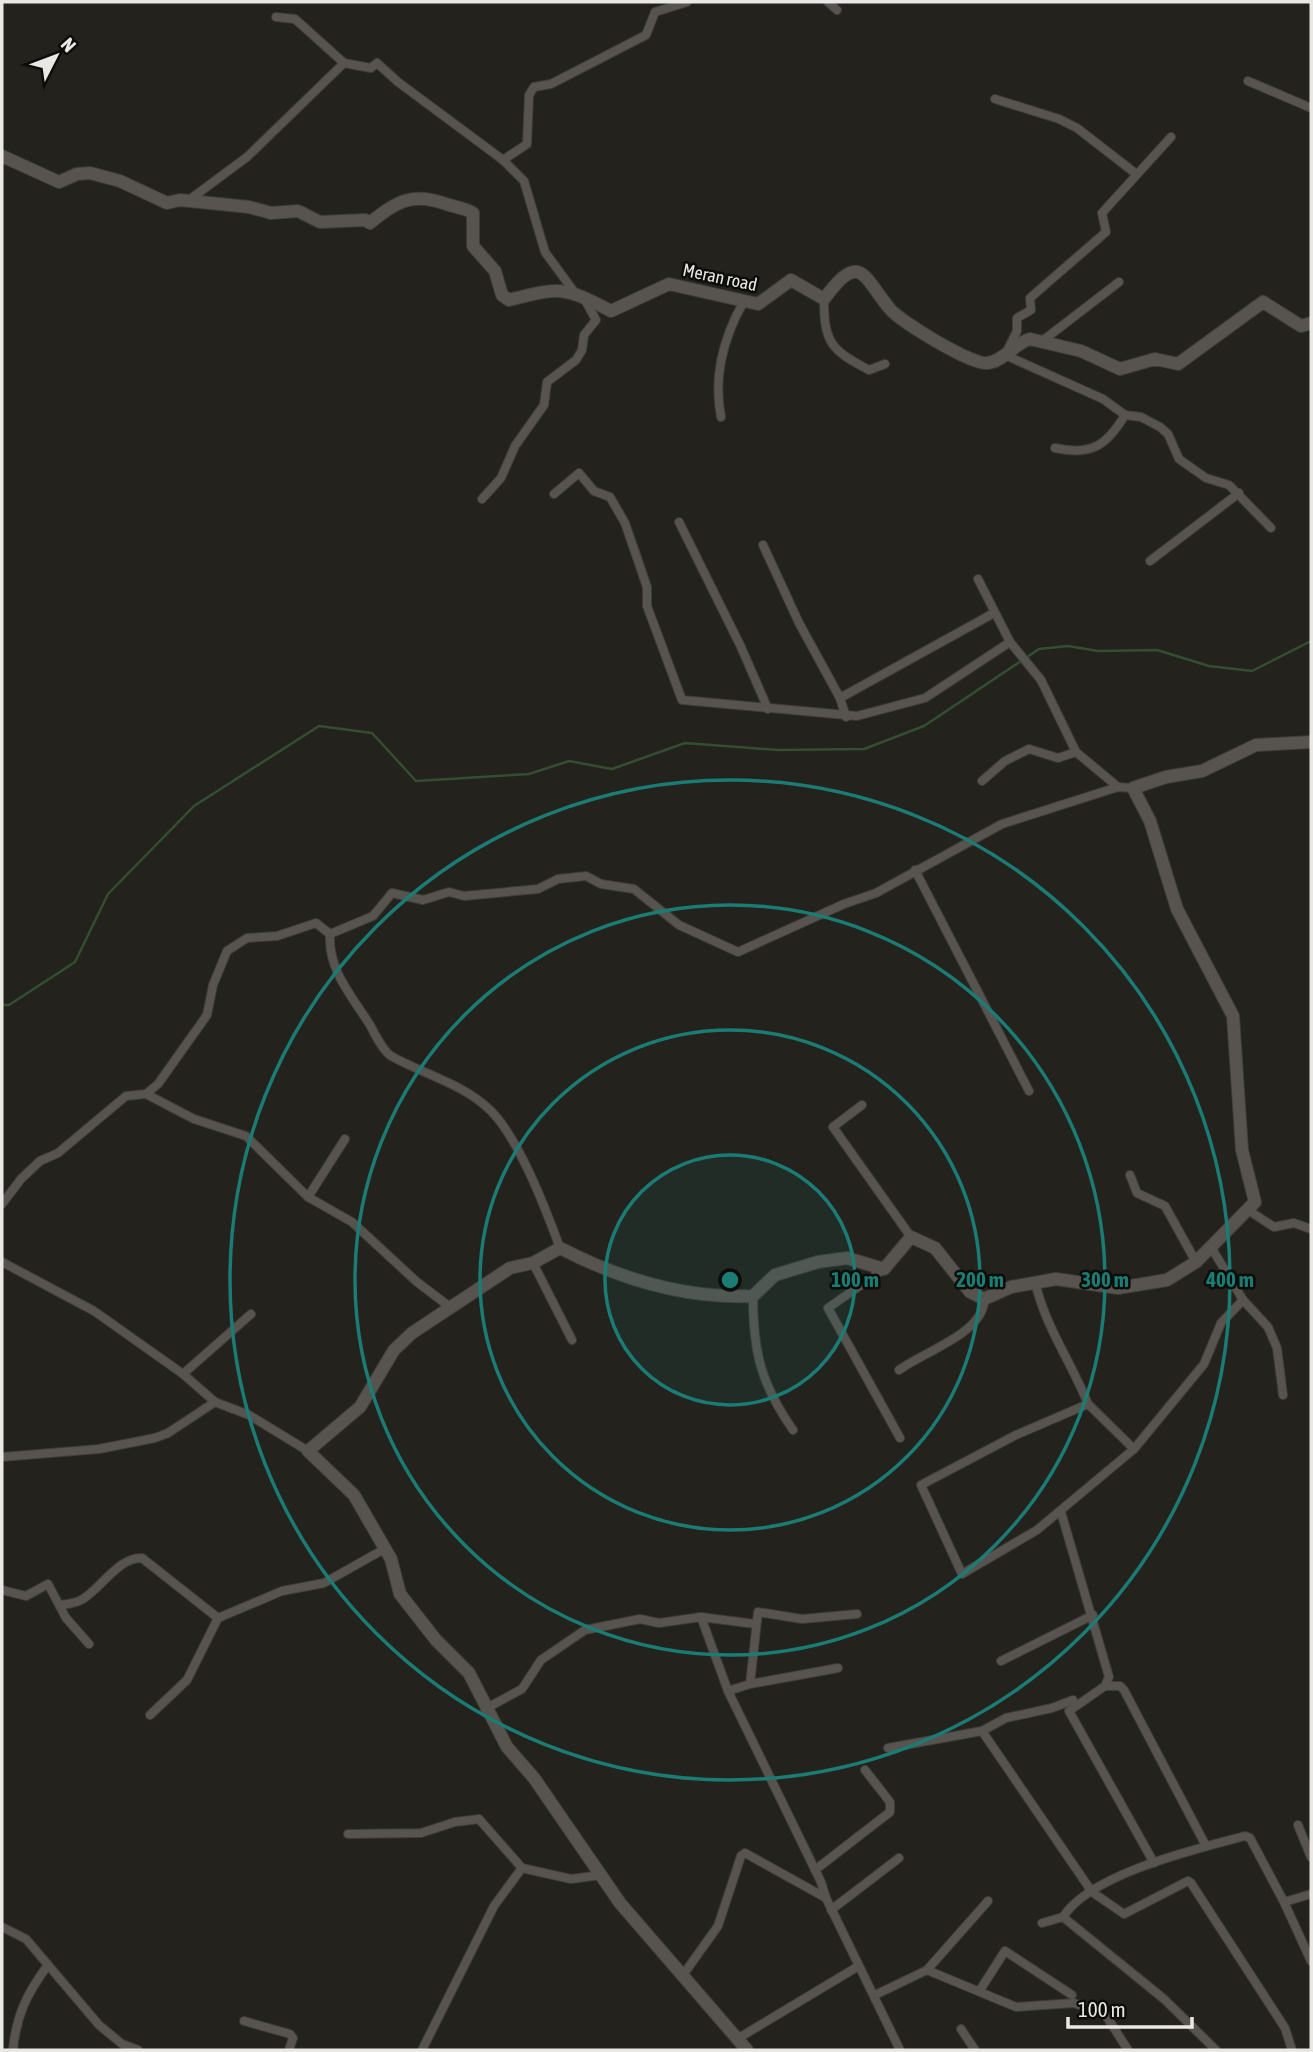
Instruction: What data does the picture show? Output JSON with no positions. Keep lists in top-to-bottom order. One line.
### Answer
{"streets":{"street":["Meran road"]},"scale_bar":"100 m","north":"top right","rings":["100 m","200 m","300 m","400 m"]}
